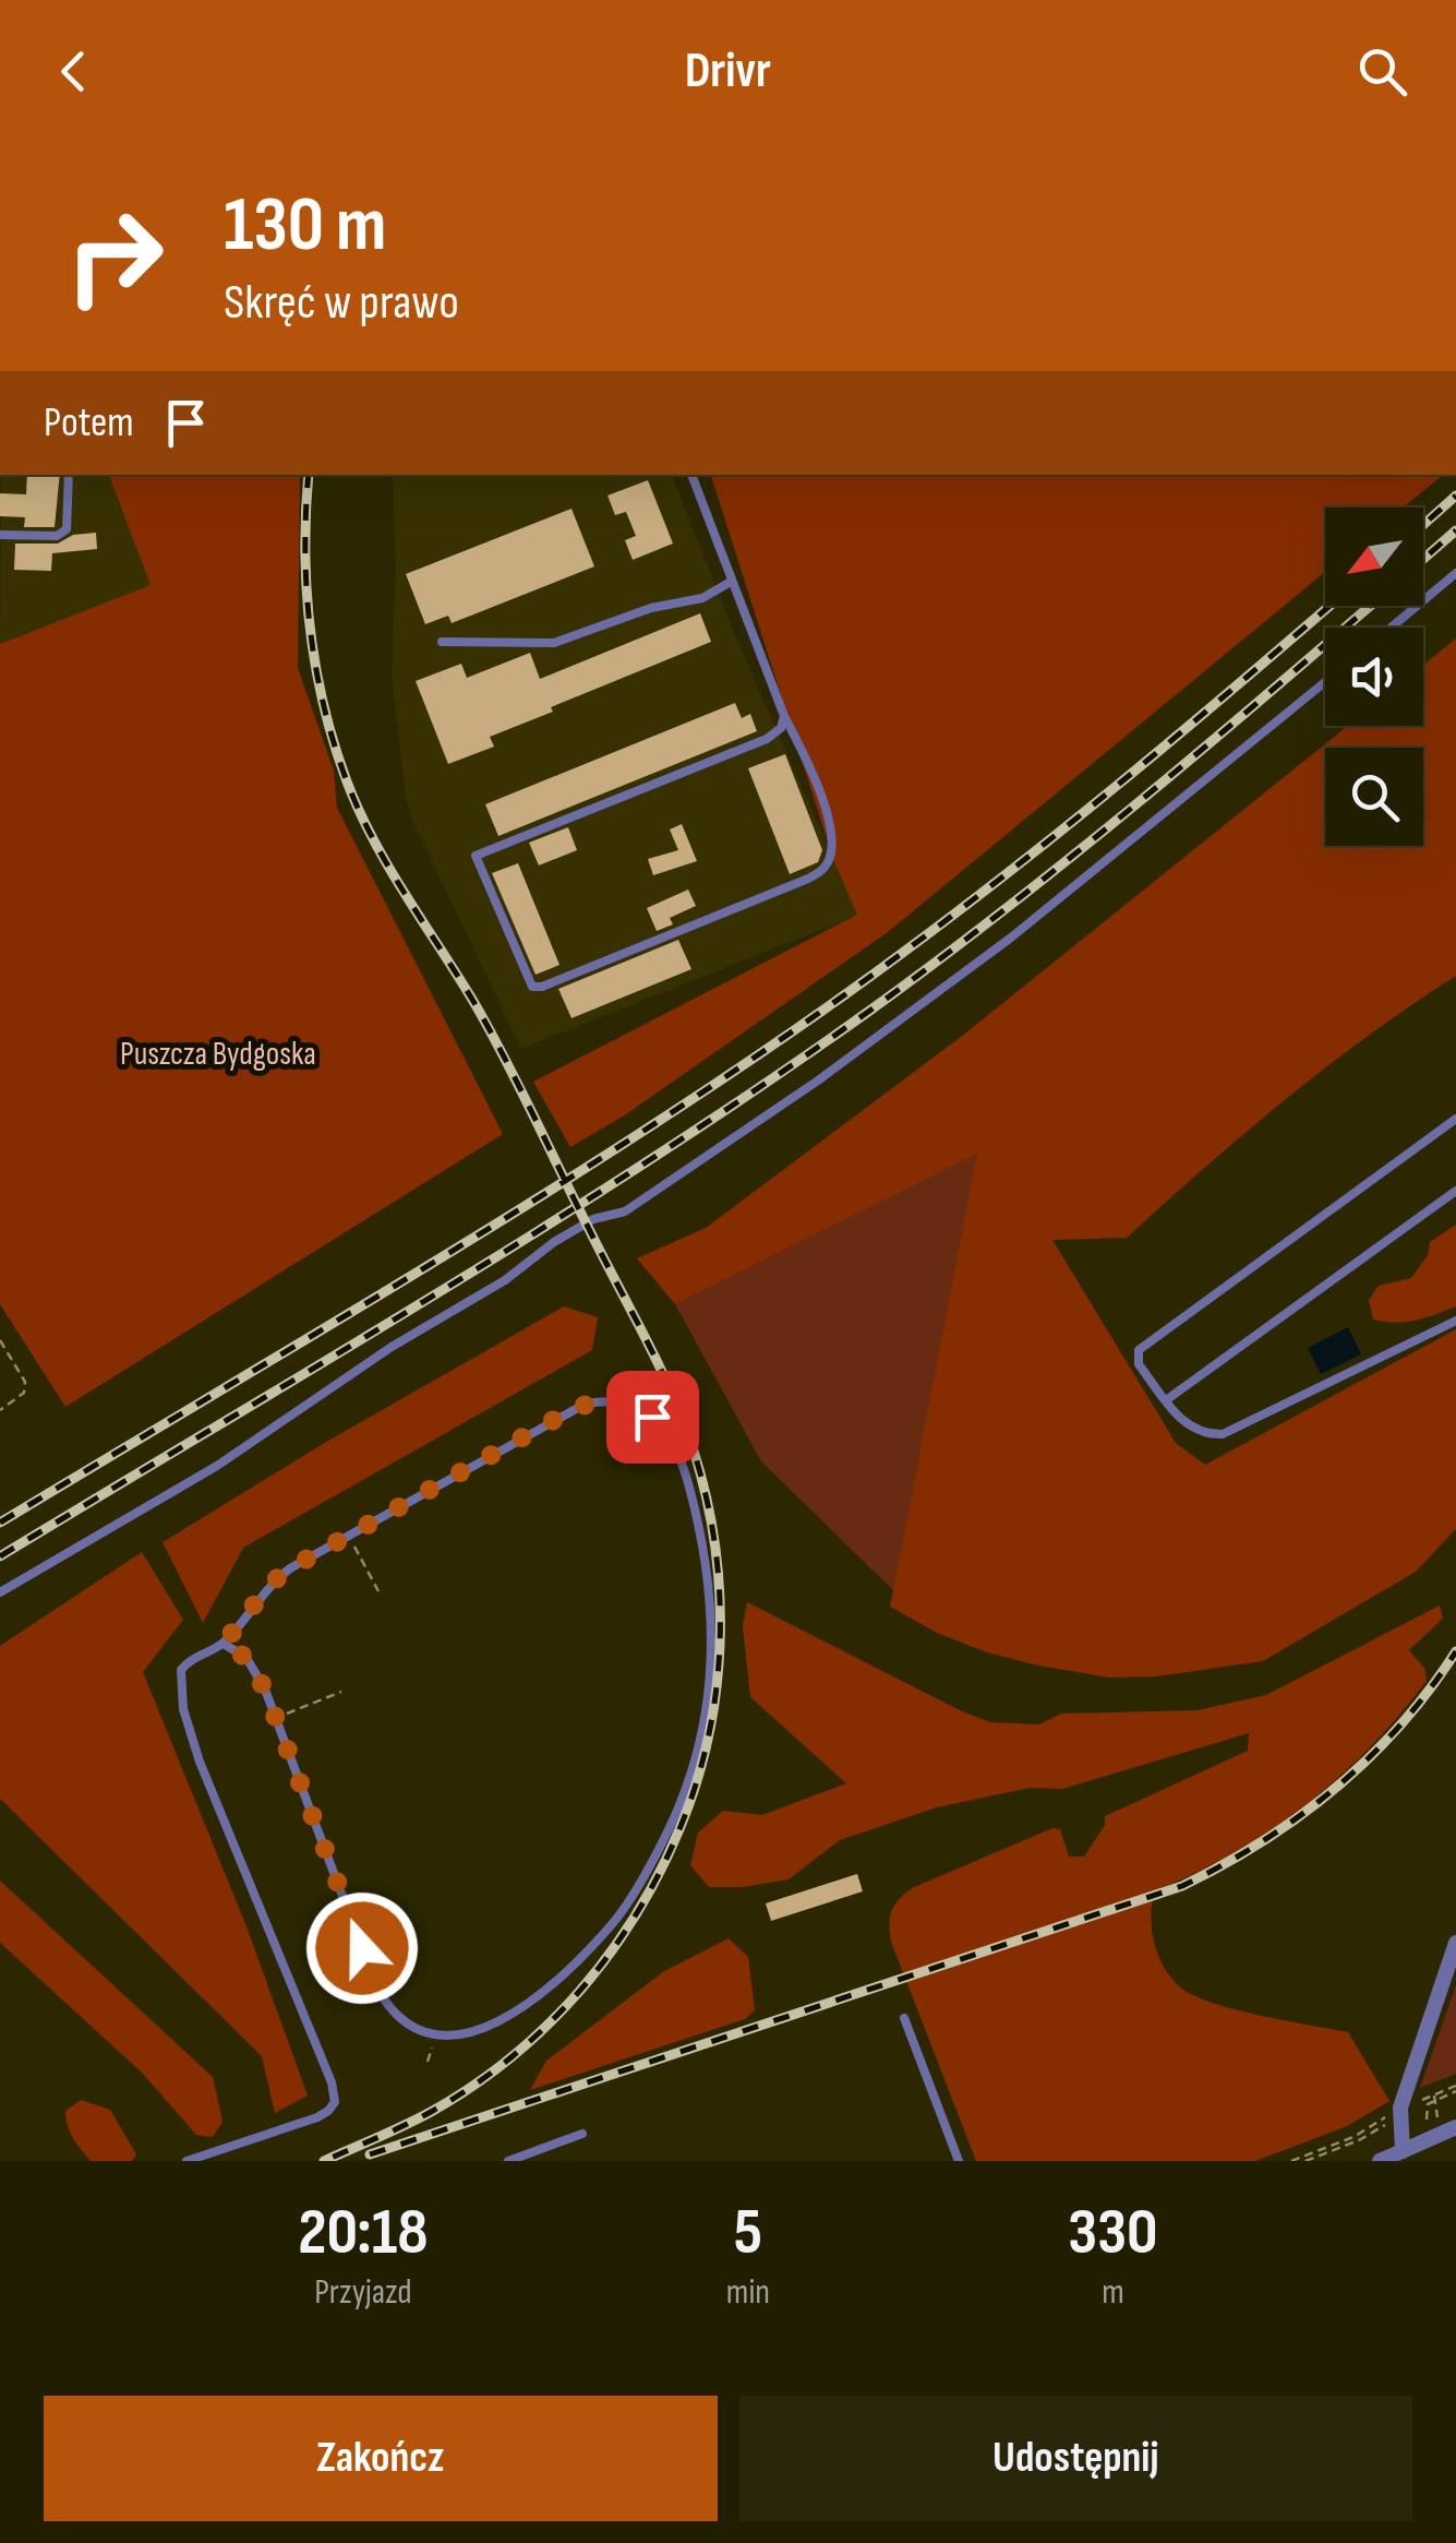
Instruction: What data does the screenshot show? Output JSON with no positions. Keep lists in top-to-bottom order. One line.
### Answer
{"parks":["Puszcza Bydgoska"],"north":"bottom left","page":{"header":"Drivr","turn":["130 m","Skręć w prawo"],"then":"Potem","eta":["20:18","Przyjazd","5","min","330","m"],"buttons":["Zakończ","Udostępnij"]}}
